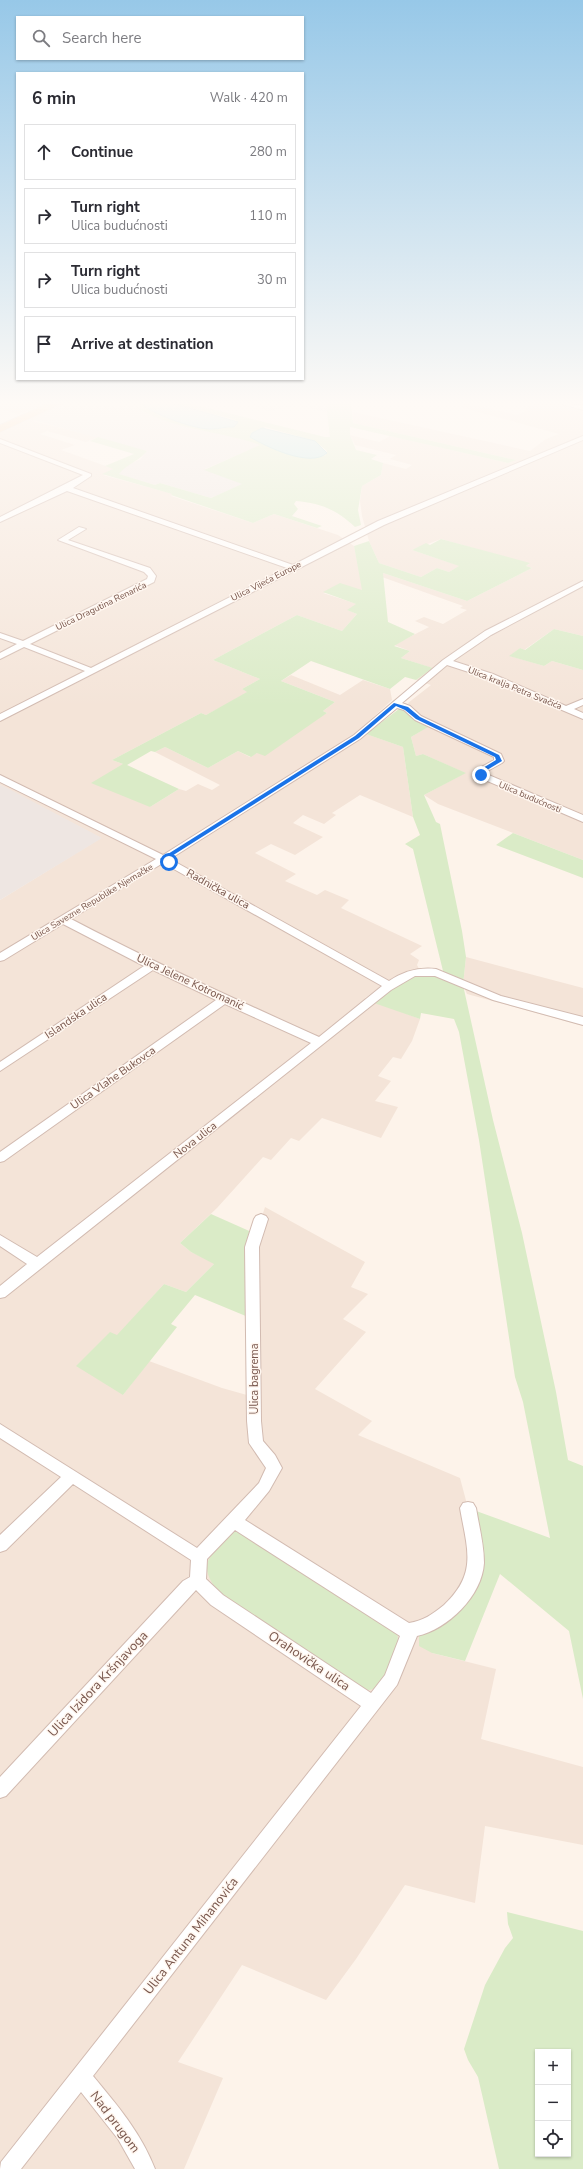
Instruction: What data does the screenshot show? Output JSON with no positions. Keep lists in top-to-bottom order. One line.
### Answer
{"streets":{"street":["Ulica Vijeća Europe","Ulica Dragutina Renarića","Ulica kralja Petra Svačića","Ulica budućnosti","Radnička ulica","Ulica Savezne Republike Njemačke","Ulica Jelene Kotromanić","Islandska ulica","Ulica Vlahe Bukovca","Nova ulica","Ulica bagrema","Orahovička ulica","Ulica Izidora Kršnjavoga","Ulica Antuna Mihanovića","Nad prugom"]},"crossings":[["Ulica kralja Petra Svačića","Ulica Savezne Republike Njemačke"],["Ulica budućnosti","Ulica Savezne Republike Njemačke"],["Radnička ulica","Ulica Savezne Republike Njemačke"],["Radnička ulica","Nova ulica"],["Ulica Savezne Republike Njemačke","Ulica Jelene Kotromanić"],["Ulica Jelene Kotromanić","Islandska ulica"],["Ulica Jelene Kotromanić","Ulica Vlahe Bukovca"],["Ulica Jelene Kotromanić","Nova ulica"],["Orahovička ulica","Ulica Izidora Kršnjavoga"],["Orahovička ulica","Ulica Antuna Mihanovića"],["Ulica Antuna Mihanovića","Nad prugom"]],"page":{"search":"Search here","heading":["6 min","Walk · 420 m"],"list":[["Continue","280 m"],["Turn right","Ulica budućnosti","110 m"],["Turn right","Ulica budućnosti","30 m"],"Arrive at destination"],"map_buttons":["+","−"]}}
